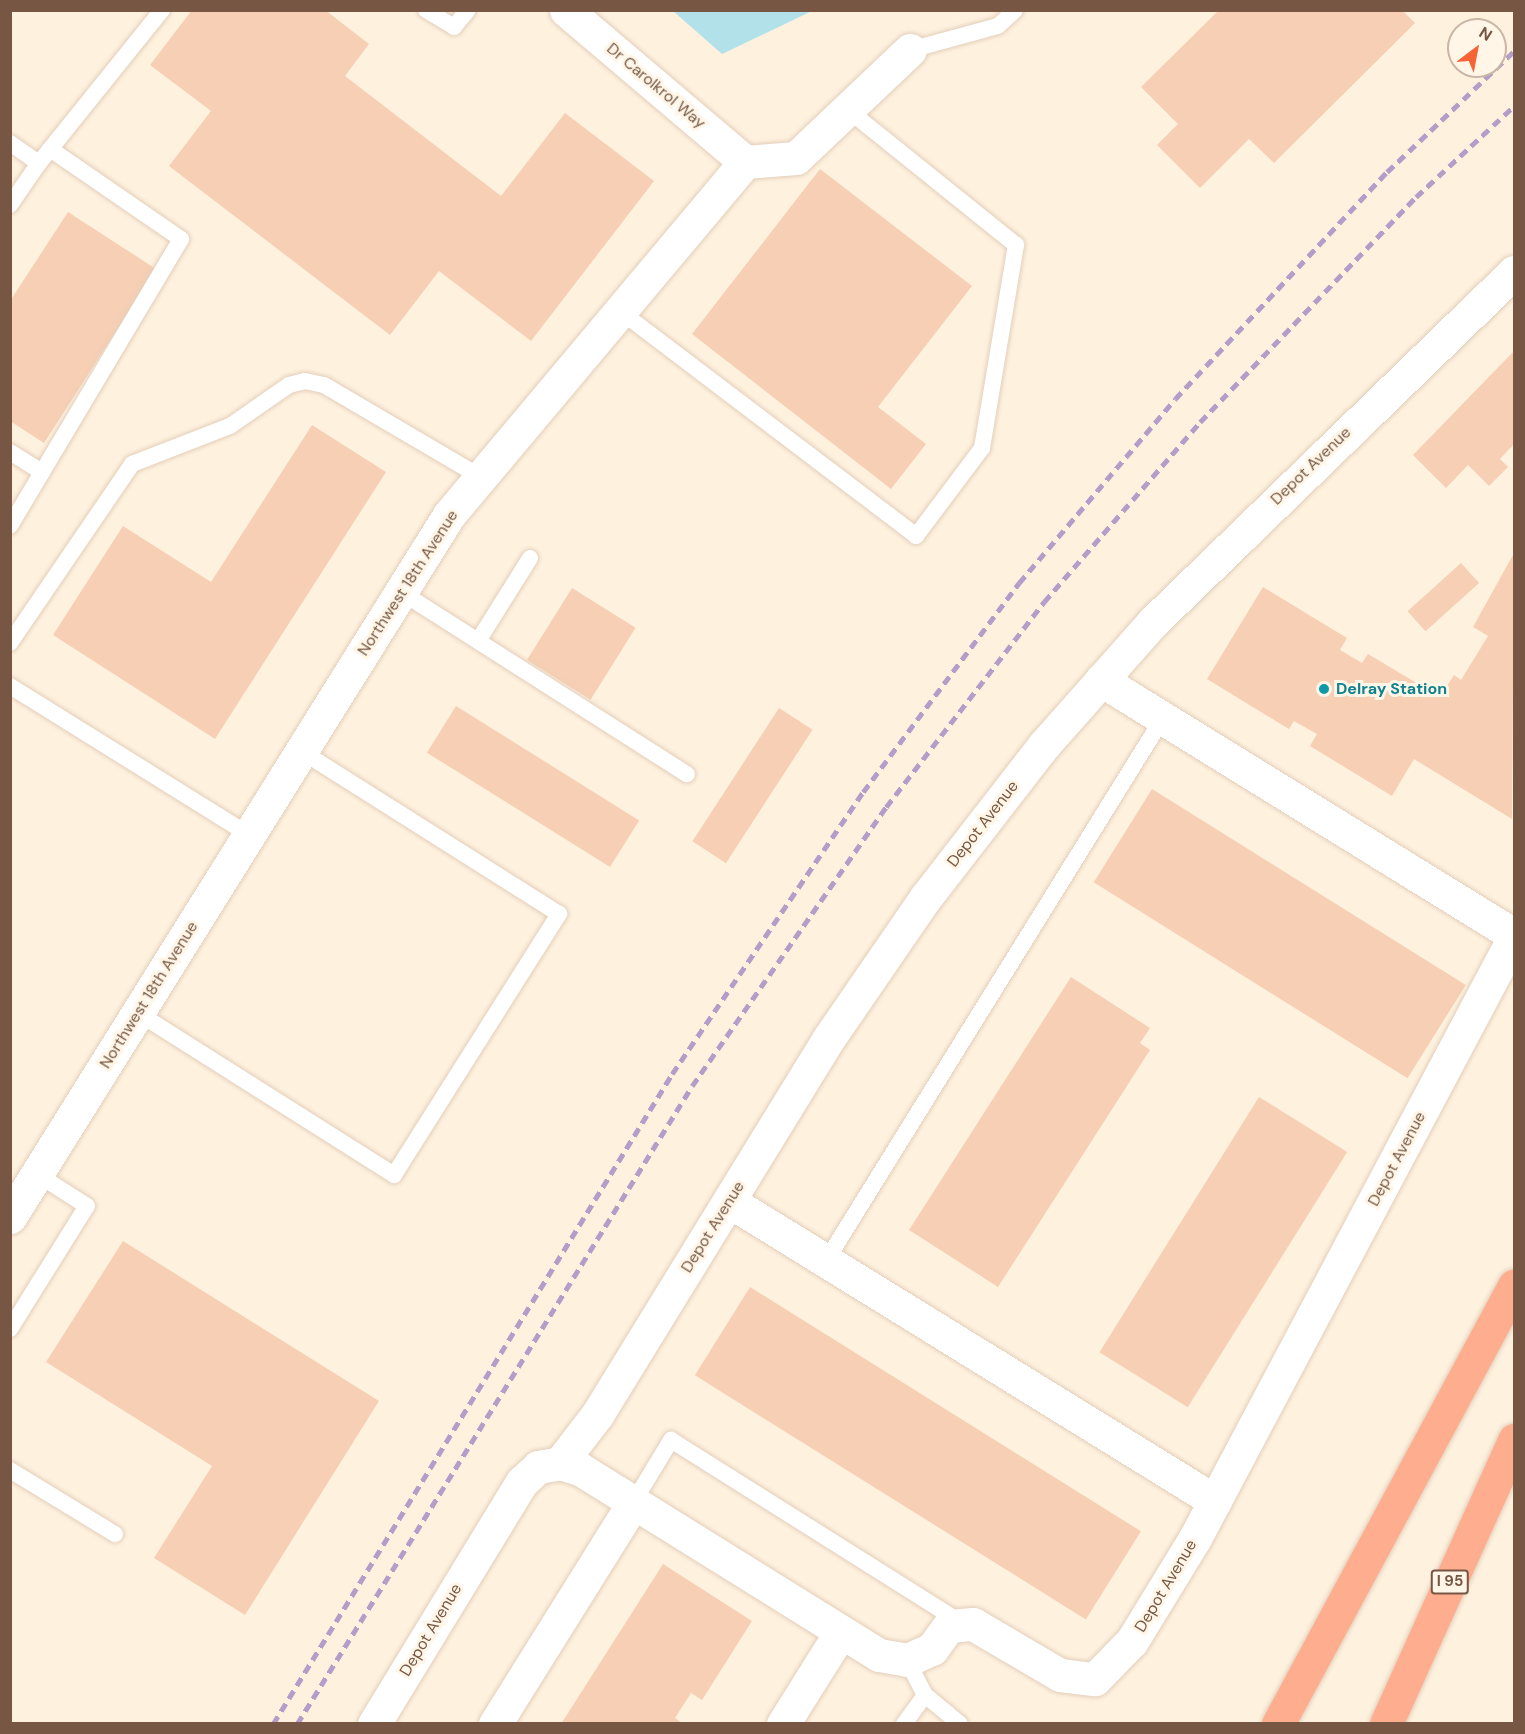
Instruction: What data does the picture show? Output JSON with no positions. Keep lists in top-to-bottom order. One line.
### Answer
{"streets":{"highway":["I 95"],"street":["Dr Carolkrol Way","Depot Avenue","Northwest 18th Avenue"]},"crossings":[["Dr Carolkrol Way","Northwest 18th Avenue"]],"places":["Delray Station"],"north":"top right"}
